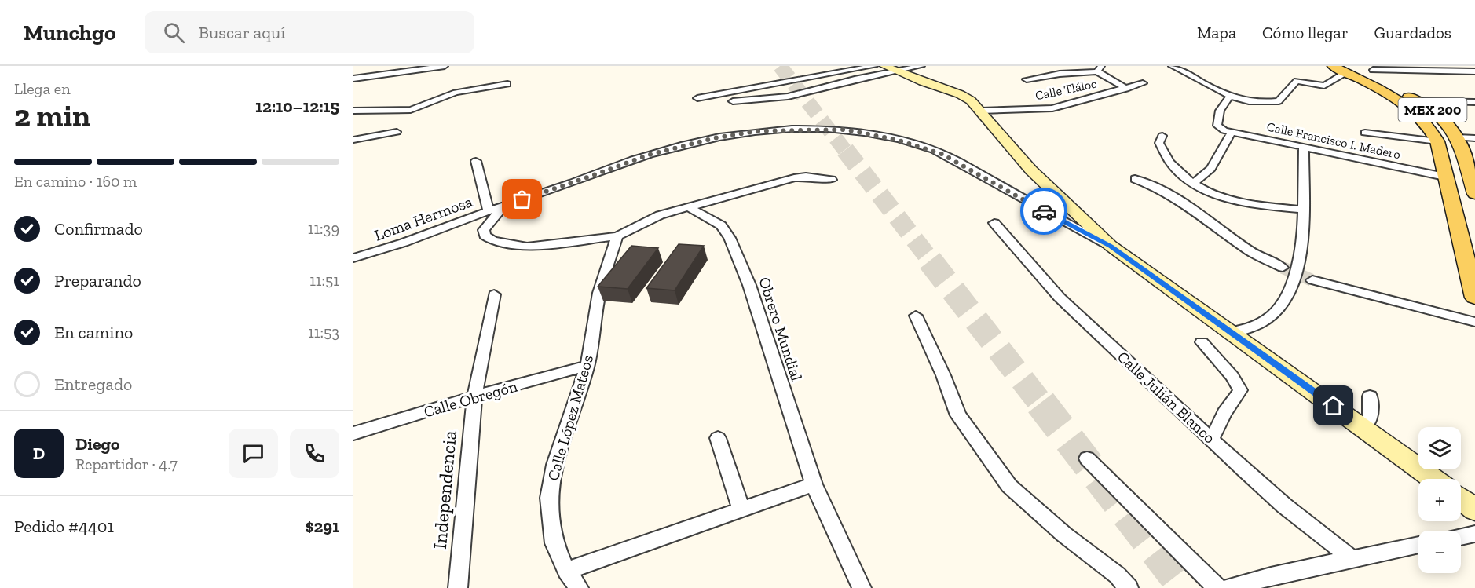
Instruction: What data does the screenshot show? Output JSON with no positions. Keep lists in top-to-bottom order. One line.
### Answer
{"streets":{"main road":["MEX 200"],"street":["Calle Tláloc","Calle Francisco I. Madero","Loma Hermosa","Obrero Mundial","Calle Julián Blanco","Calle Obregón","Calle López Mateos","Independencia"]},"crossings":[["MEX 200","Calle Francisco I. Madero"],["Calle Obregón","Calle López Mateos"],["Calle Obregón","Independencia"]],"page":{"header":"Munchgo","search":"Buscar aquí","nav":["Mapa","Cómo llegar","Guardados"],"heading":["2 min","Llega en","12:10–12:15"],"panel":["Diego","Repartidor · 4.7","Pedido #4401","$291"],"bar":"En camino · 160 m","list":[["Confirmado","11:39"],["Preparando","11:51"],["En camino","11:53"],"Entregado"],"map_buttons":["+","−"],"round":"D"}}
